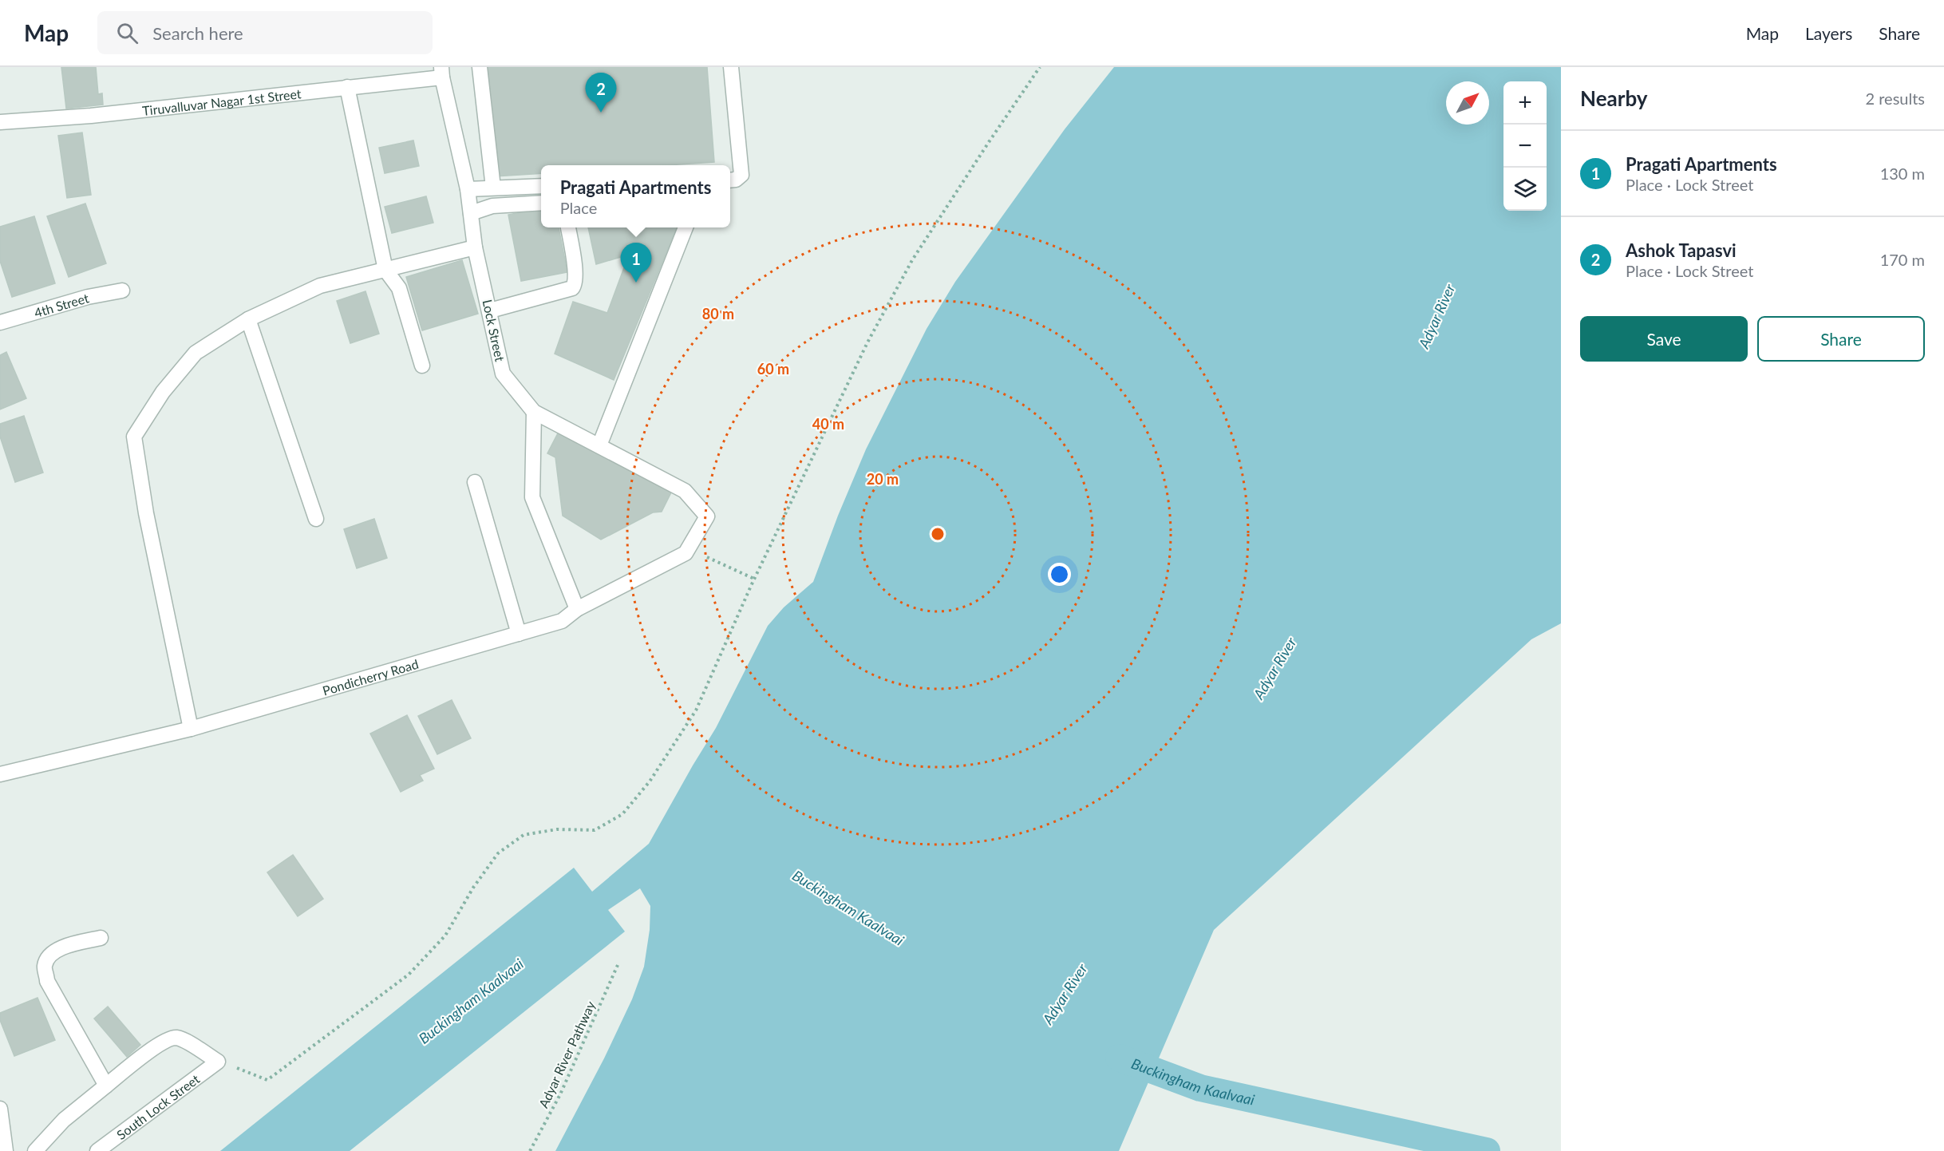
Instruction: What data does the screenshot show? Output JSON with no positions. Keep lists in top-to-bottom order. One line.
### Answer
{"streets":{"street":["Tiruvalluvar Nagar 1st Street","4th Street","Lock Street","Pondicherry Road","South Lock Street"],"path":["Adyar River Pathway"]},"crossings":[["Tiruvalluvar Nagar 1st Street","Lock Street"],["Lock Street","Pondicherry Road"]],"water":["Adyar River","Buckingham Kaalvaai"],"north":"top right","page":{"header":"Map","search":"Search here","nav":["Map","Layers","Share"],"heading":["Nearby","2 results"],"pins":["2","1"],"map_buttons":["+","−"],"list":[{"mark":"1","name":"Pragati Apartments","note":"Place · Lock Street","value":"130 m"},{"mark":"2","name":"Ashok Tapasvi","note":"Place · Lock Street","value":"170 m"}],"popup":["Pragati Apartments","Place"],"buttons":["Save","Share"]},"rings":["80 m","60 m","40 m","20 m"]}
